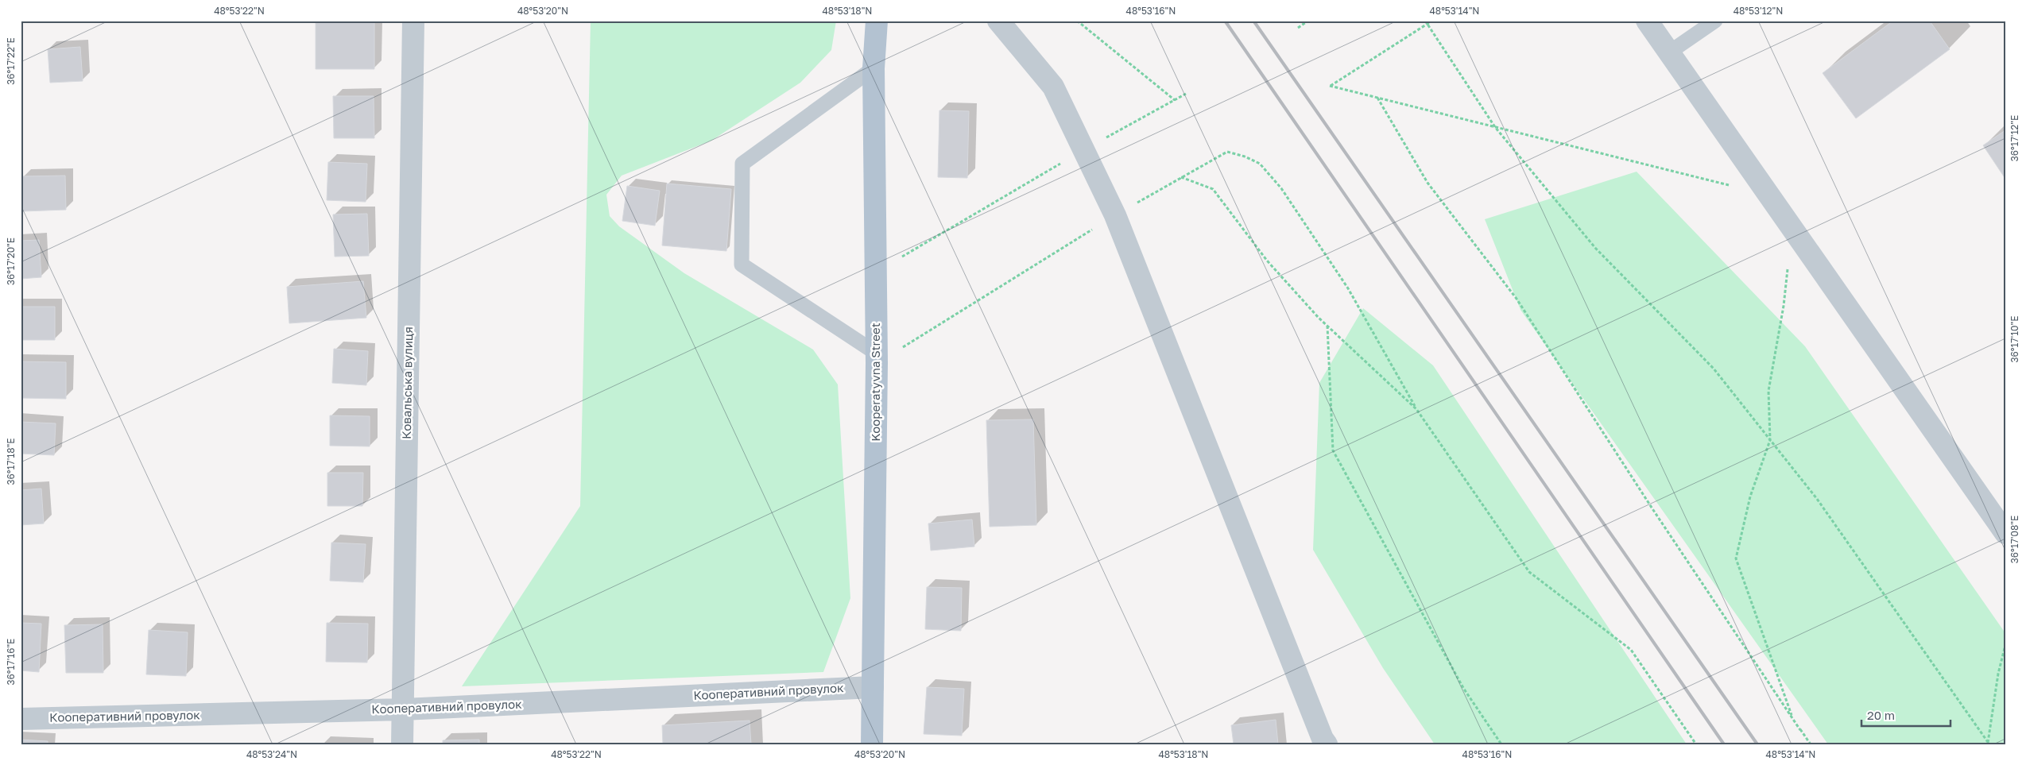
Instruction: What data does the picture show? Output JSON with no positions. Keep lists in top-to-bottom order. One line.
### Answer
{"streets":{"main road":["Kooperatyvna Street"],"street":["Ковальська вулиця","Кооперативний провулок"]},"crossings":[["Kooperatyvna Street","Кооперативний провулок"],["Ковальська вулиця","Кооперативний провулок"]],"scale_bar":"20 m","coordinates":["48°53'22\"N","48°53'20\"N","48°53'18\"N","48°53'16\"N","48°53'14\"N","48°53'12\"N","36°17'22\"E","36°17'12\"E","36°17'20\"E","36°17'10\"E","36°17'18\"E","36°17'08\"E","36°17'16\"E","48°53'24\"N"]}
